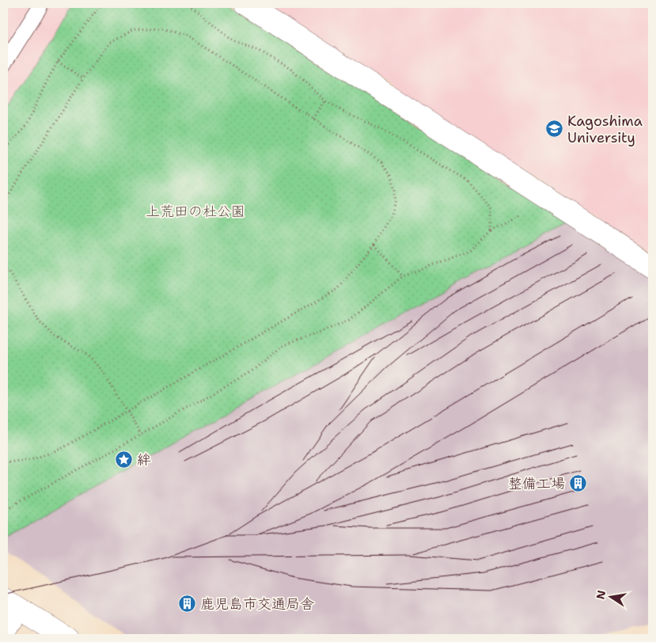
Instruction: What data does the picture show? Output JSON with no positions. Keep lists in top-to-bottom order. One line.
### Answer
{"parks":["上荒田の杜公園"],"places":{"school or university":["Kagoshima University"],"place":["絆"],"building":["整備工場","鹿児島市交通局舎"]},"north":"left"}
